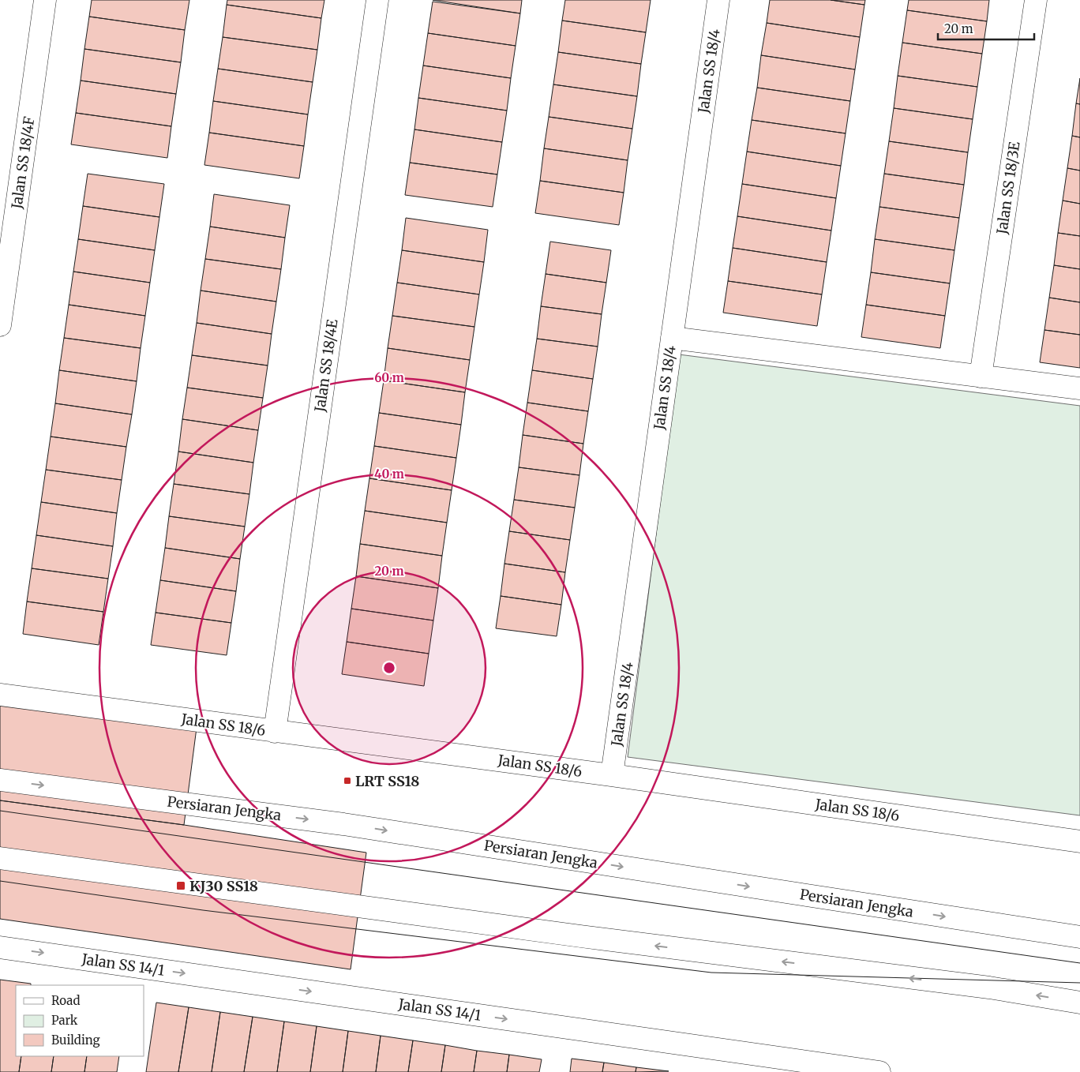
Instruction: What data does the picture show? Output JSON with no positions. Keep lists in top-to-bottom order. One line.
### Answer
{"streets":{"street":["Jalan SS 18/4","Jalan SS 18/4F","Jalan SS 18/3E","Jalan SS 18/4E","Jalan SS 18/6","Persiaran Jengka","Jalan SS 14/1"]},"crossings":[["Jalan SS 18/4","Jalan SS 18/6"],["Jalan SS 18/4E","Jalan SS 18/6"]],"places":{"transit":["LRT SS18","KJ30 SS18"]},"legend":["Road","Park","Building"],"scale_bar":"20 m","rings":["60 m","40 m","20 m"]}
